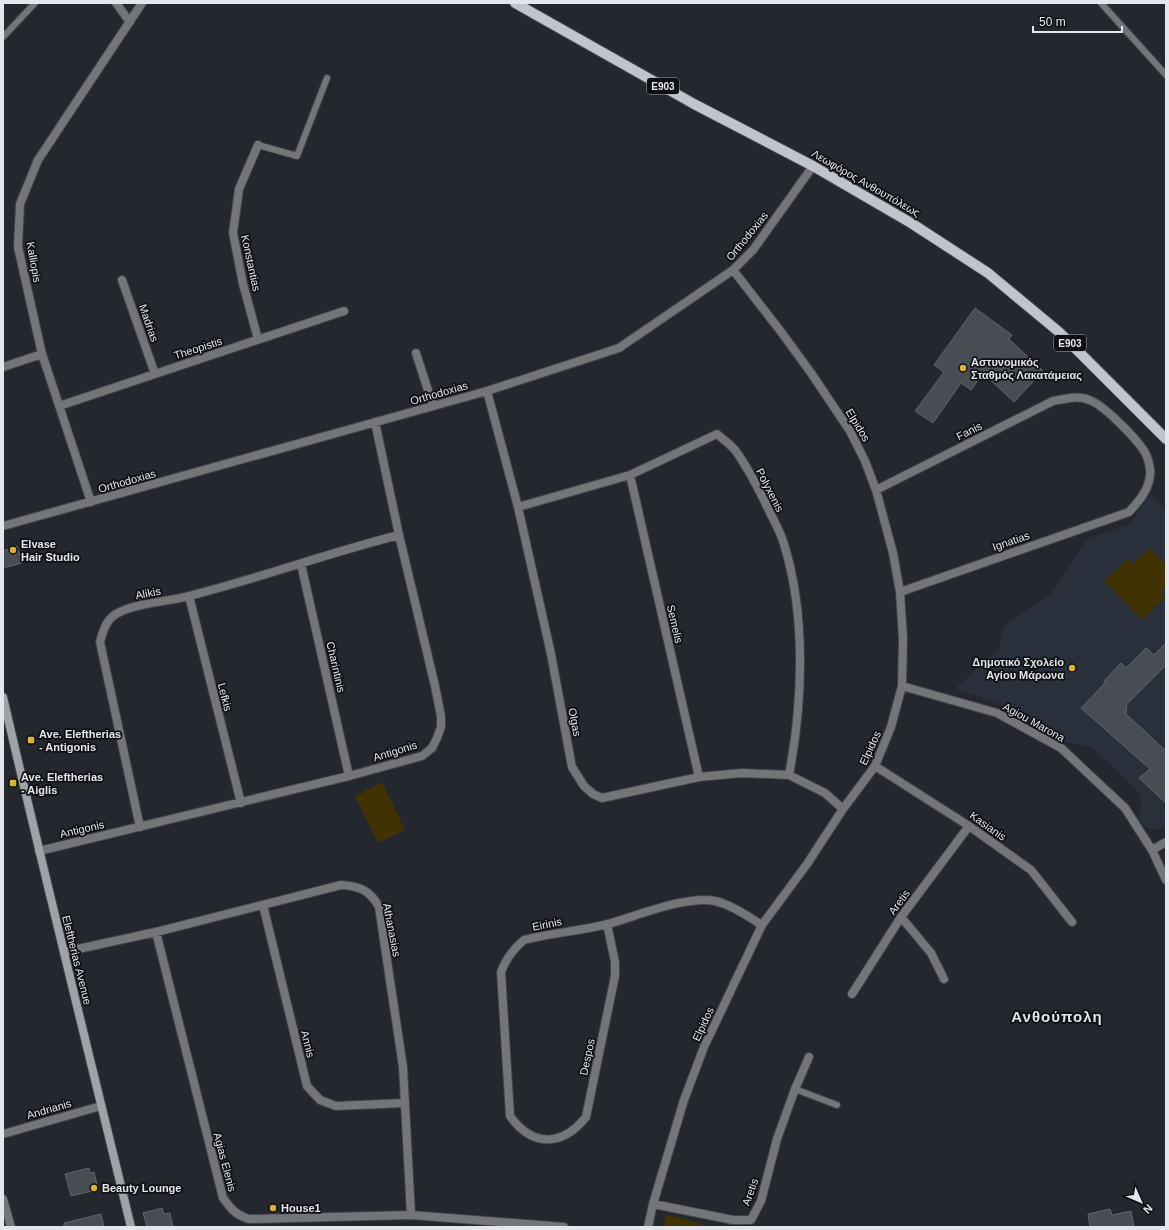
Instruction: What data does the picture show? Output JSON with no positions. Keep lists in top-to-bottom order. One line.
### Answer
{"streets":{"main road":["E903","Λεωφόρος Ανθουπόλεως","Eleftherias Avenue"],"street":["Orthodoxias","Kalliopis","Konstantias","Madrias","Theopistis","Elpidos","Fanis","Polyxenis","Ignatias","Alikis","Semelis","Charintinis","Lefkis","Olgas","Agiou Marona","Antigonis","Kasianis","Aretis","Eirinis","Athanasias","Annis","Despos","Andrianis","Agias Elenis"]},"crossings":[["Λεωφόρος Ανθουπόλεως","Orthodoxias"],["Orthodoxias","Kalliopis"],["Orthodoxias","Elpidos"],["Orthodoxias","Olgas"],["Orthodoxias","Antigonis"],["Kalliopis","Theopistis"],["Konstantias","Theopistis"],["Madrias","Theopistis"],["Elpidos","Fanis"],["Elpidos","Ignatias"],["Elpidos","Olgas"],["Elpidos","Agiou Marona"],["Elpidos","Kasianis"],["Elpidos","Aretis"],["Elpidos","Eirinis"],["Fanis","Ignatias"],["Polyxenis","Semelis"],["Polyxenis","Olgas"],["Alikis","Charintinis"],["Alikis","Lefkis"],["Alikis","Antigonis"],["Semelis","Olgas"],["Charintinis","Antigonis"],["Lefkis","Antigonis"],["Antigonis","Eleftherias Avenue"],["Kasianis","Aretis"],["Eirinis","Despos"],["Athanasias","Eleftherias Avenue"],["Athanasias","Annis"],["Athanasias","Agias Elenis"],["Eleftherias Avenue","Andrianis"]],"districts":["Ανθούπολη"],"places":{"other":["Αστυνομικός Σταθμός Λακατάμειας","Elvase Hair Studio","Δημοτικό Σχολείο Αγίου Μάρωνα","Beauty Lounge","House1"],"transit":["Ave. Eleftherias - Antigonis","Ave. Eleftherias - Aiglis"]},"scale_bar":"50 m","north":"bottom right"}
